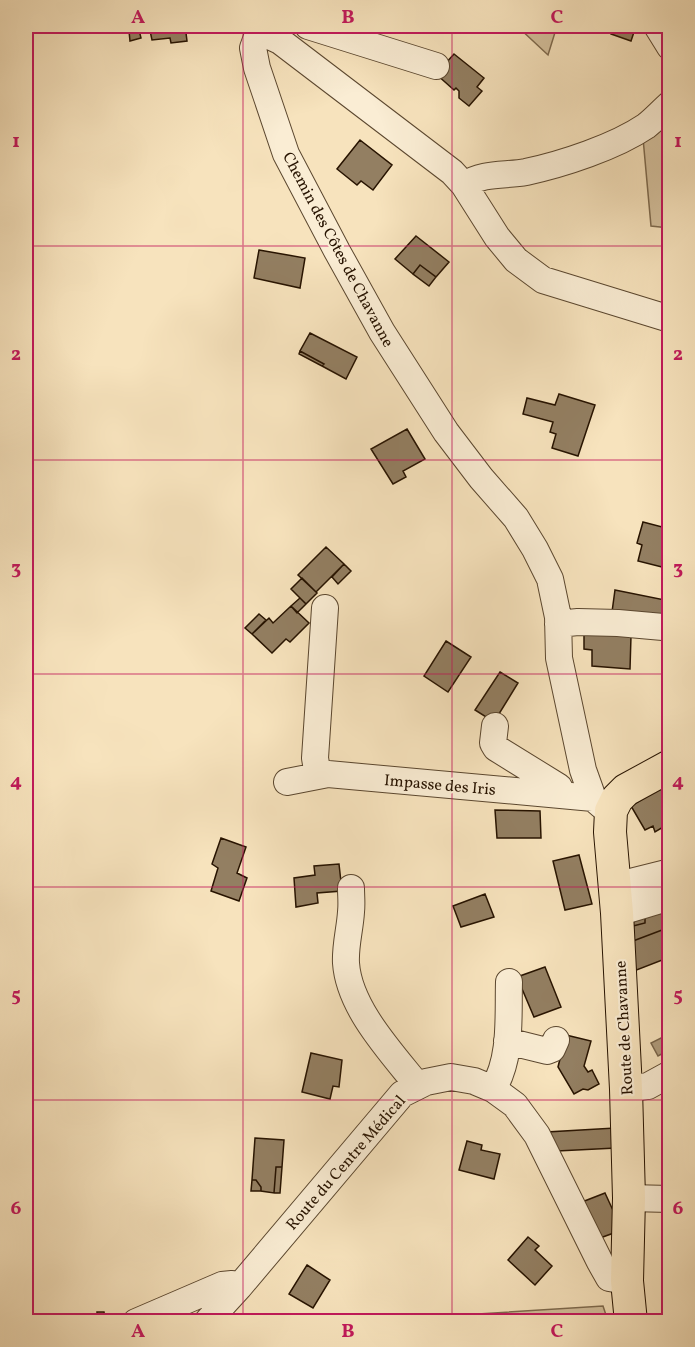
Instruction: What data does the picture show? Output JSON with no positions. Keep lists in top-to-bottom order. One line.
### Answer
{"streets":{"main road":["Route de Chavanne"],"street":["Chemin des Côtes de Chavanne","Impasse des Iris","Route du Centre Médical"]},"crossings":[["Chemin des Côtes de Chavanne","Impasse des Iris"],["Chemin des Côtes de Chavanne","Route de Chavanne"],["Impasse des Iris","Route de Chavanne"],["Route de Chavanne","Route du Centre Médical"]],"grid":{"columns":["A","B","C"],"rows":["1","2","3","4","5","6"]}}
